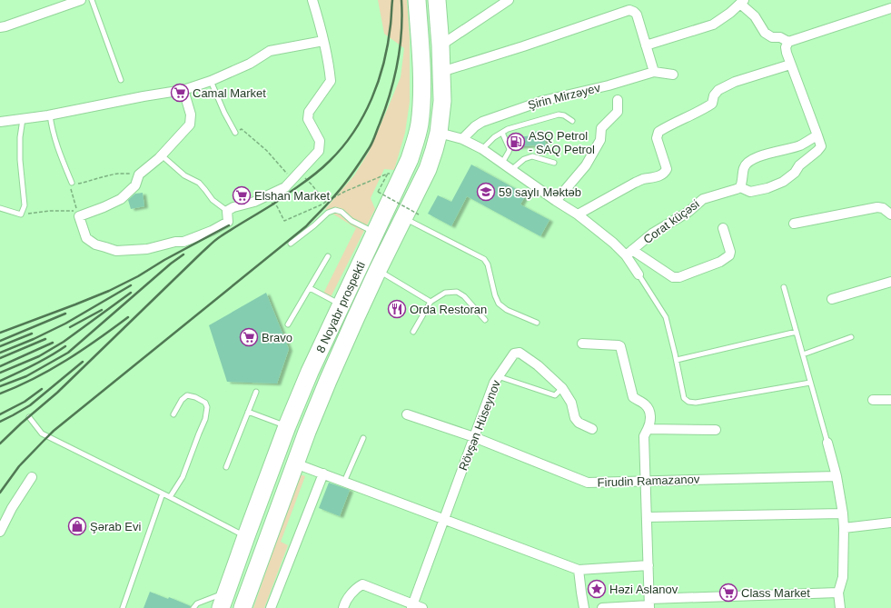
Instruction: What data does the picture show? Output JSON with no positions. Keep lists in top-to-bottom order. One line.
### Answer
{"streets":{"highway":["8 Noyabr prospekti"],"street":["Şirin Mirzəyev","Corat küçəsi","Rövşən Hüseynov","Firudin Ramazanov"]},"crossings":[["Rövşən Hüseynov","Firudin Ramazanov"]],"places":{"supermarket":["Camal Market","Elshan Market","Bravo","Class Market"],"fuel station":["ASQ Petrol - SAQ Petrol"],"school or university":["59 saylı Məktəb"],"restaurant":["Orda Restoran"],"shop":["Şərab Evi"],"place":["Həzi Aslanov"]}}
